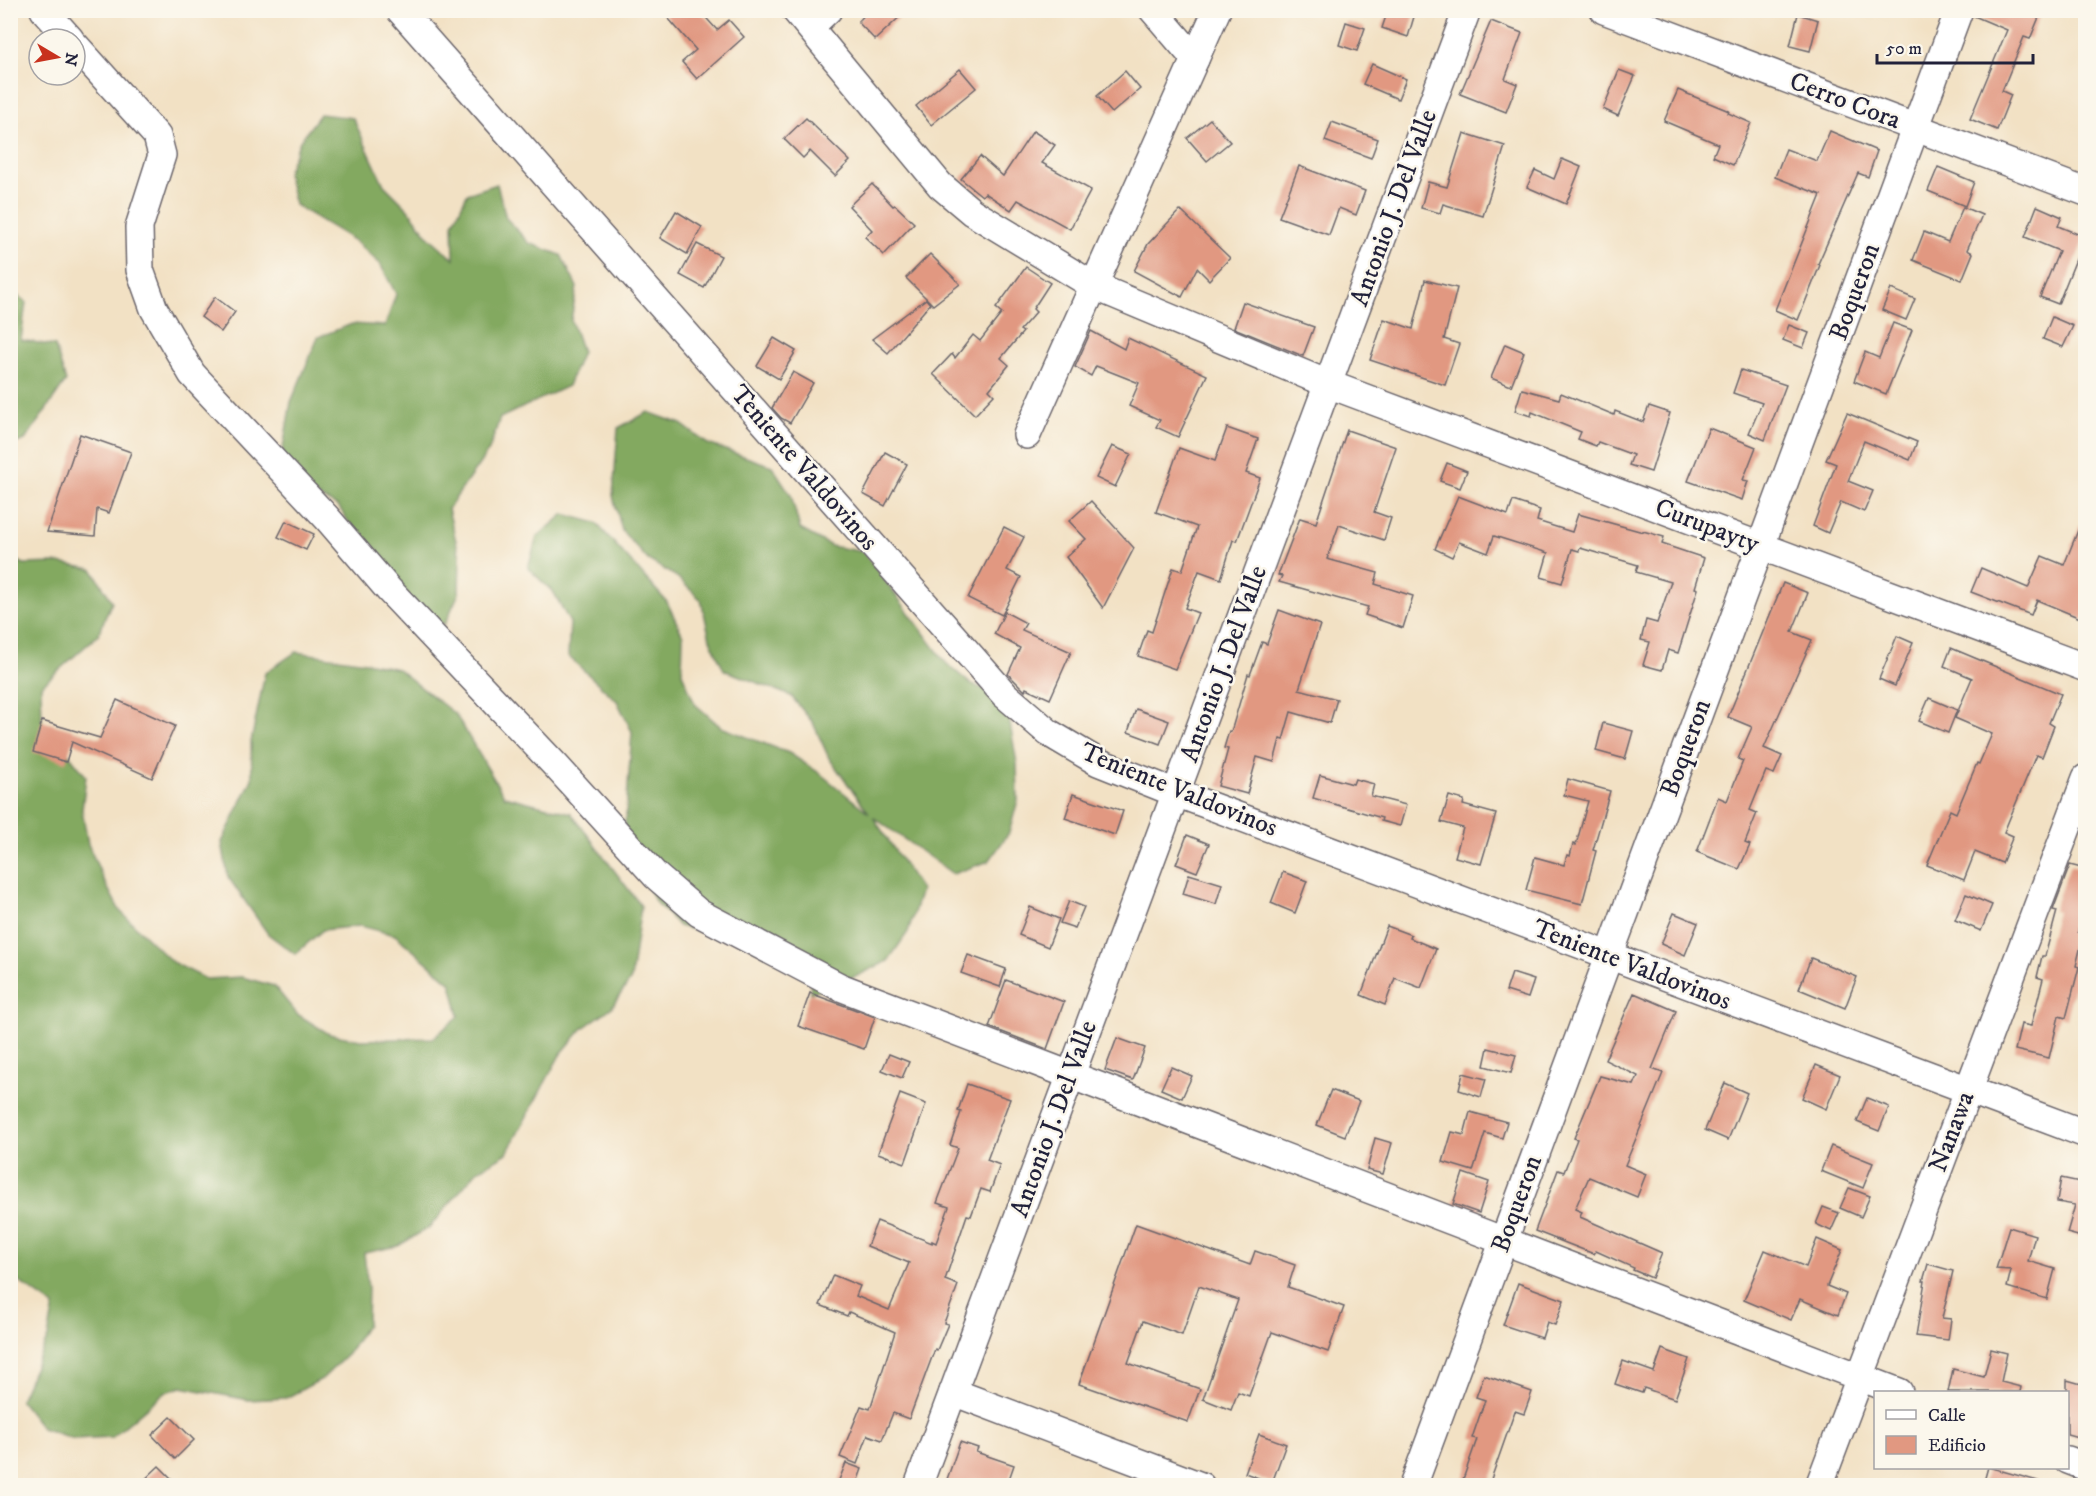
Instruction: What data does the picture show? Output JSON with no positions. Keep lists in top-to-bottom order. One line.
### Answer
{"streets":{"street":["Cerro Cora","Antonio J. Del Valle","Boqueron","Teniente Valdovinos","Curupayty","Nanawa"]},"crossings":[["Cerro Cora","Boqueron"],["Antonio J. Del Valle","Teniente Valdovinos"],["Antonio J. Del Valle","Curupayty"],["Boqueron","Teniente Valdovinos"],["Boqueron","Curupayty"],["Teniente Valdovinos","Nanawa"]],"legend":["Calle","Edificio"],"scale_bar":"50 m","north":"right"}
